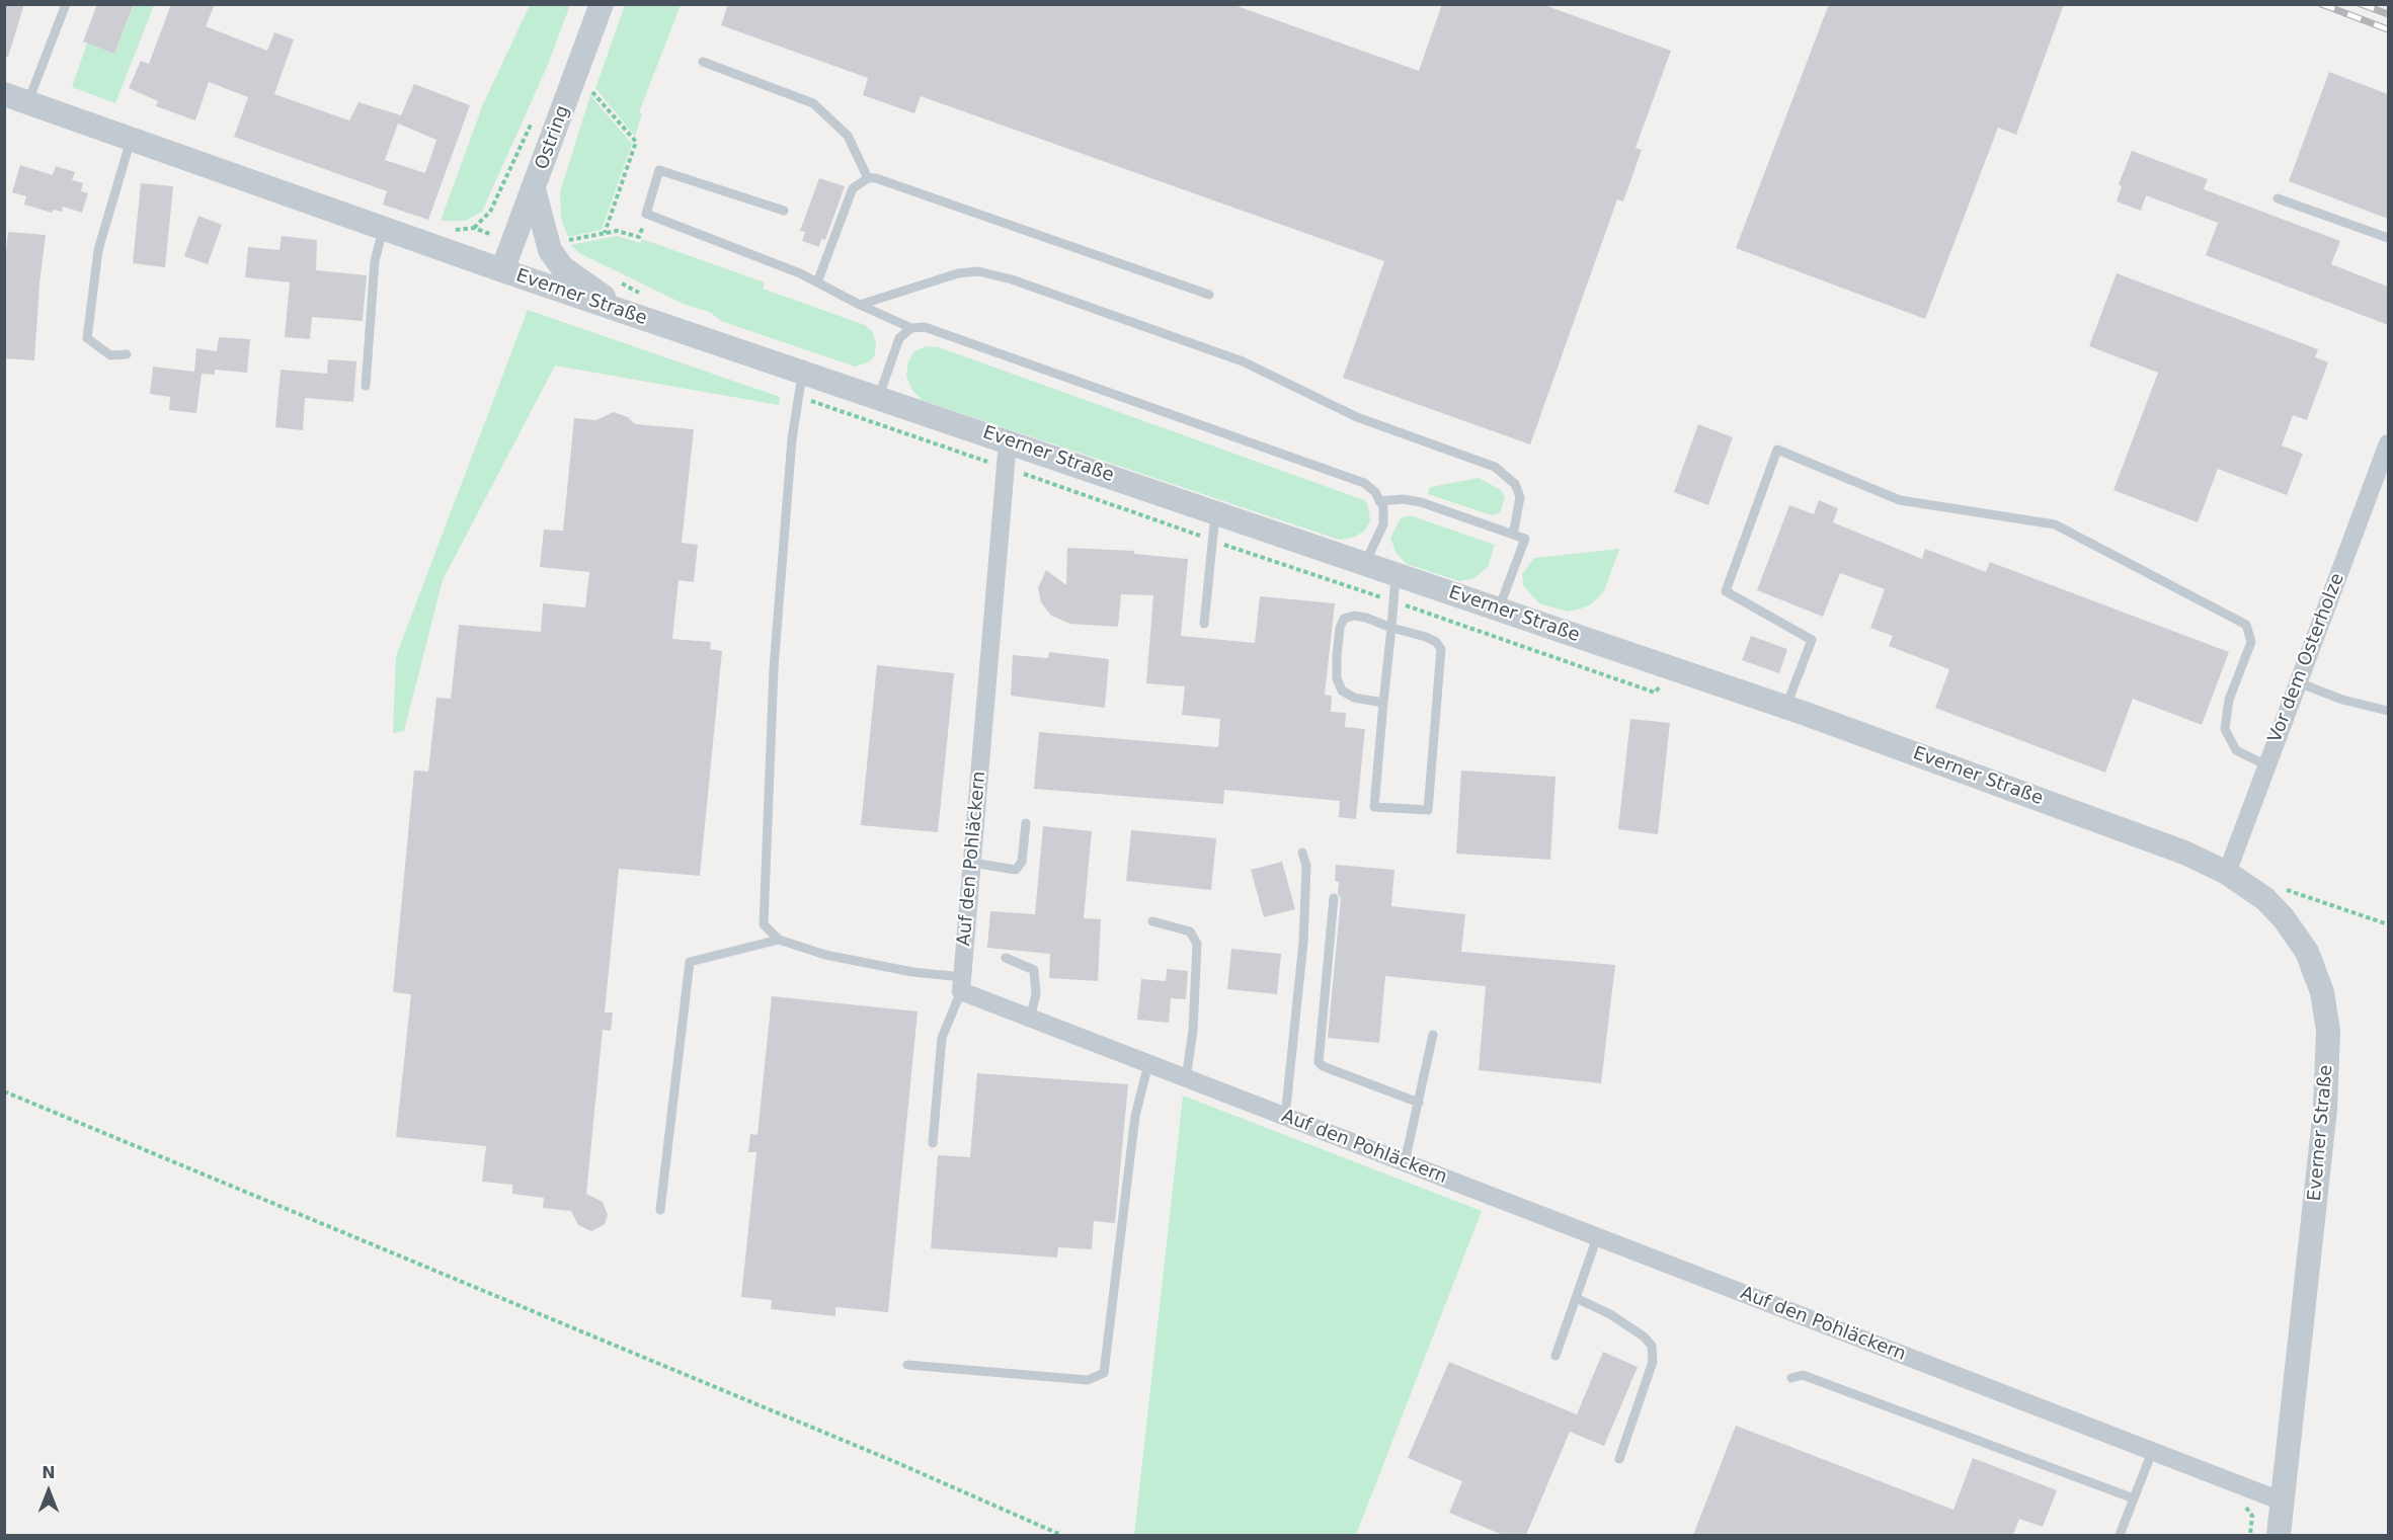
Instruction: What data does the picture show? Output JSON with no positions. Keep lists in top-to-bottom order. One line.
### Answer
{"streets":{"street":["Ostring","Everner Straße","Vor dem Osterholze","Auf den Pohläckern"]},"crossings":[["Ostring","Everner Straße"],["Everner Straße","Vor dem Osterholze"],["Everner Straße","Auf den Pohläckern"]],"north":"top"}
